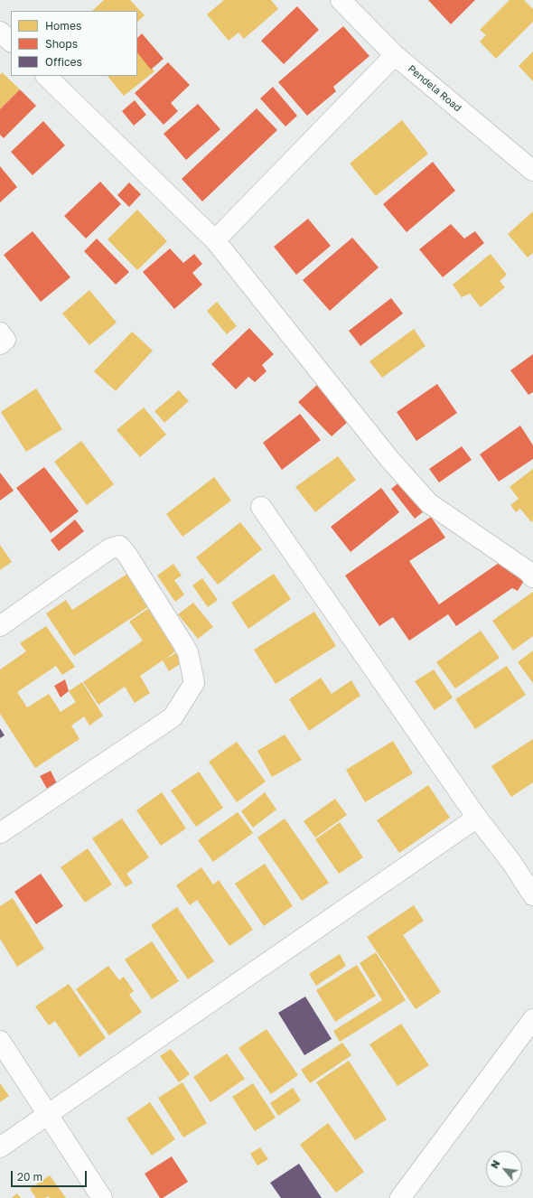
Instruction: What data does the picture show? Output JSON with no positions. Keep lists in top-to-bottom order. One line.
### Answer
{"streets":{"street":["Pendela Road"]},"legend":["Homes","Shops","Offices"],"scale_bar":"20 m","north":"top left"}
